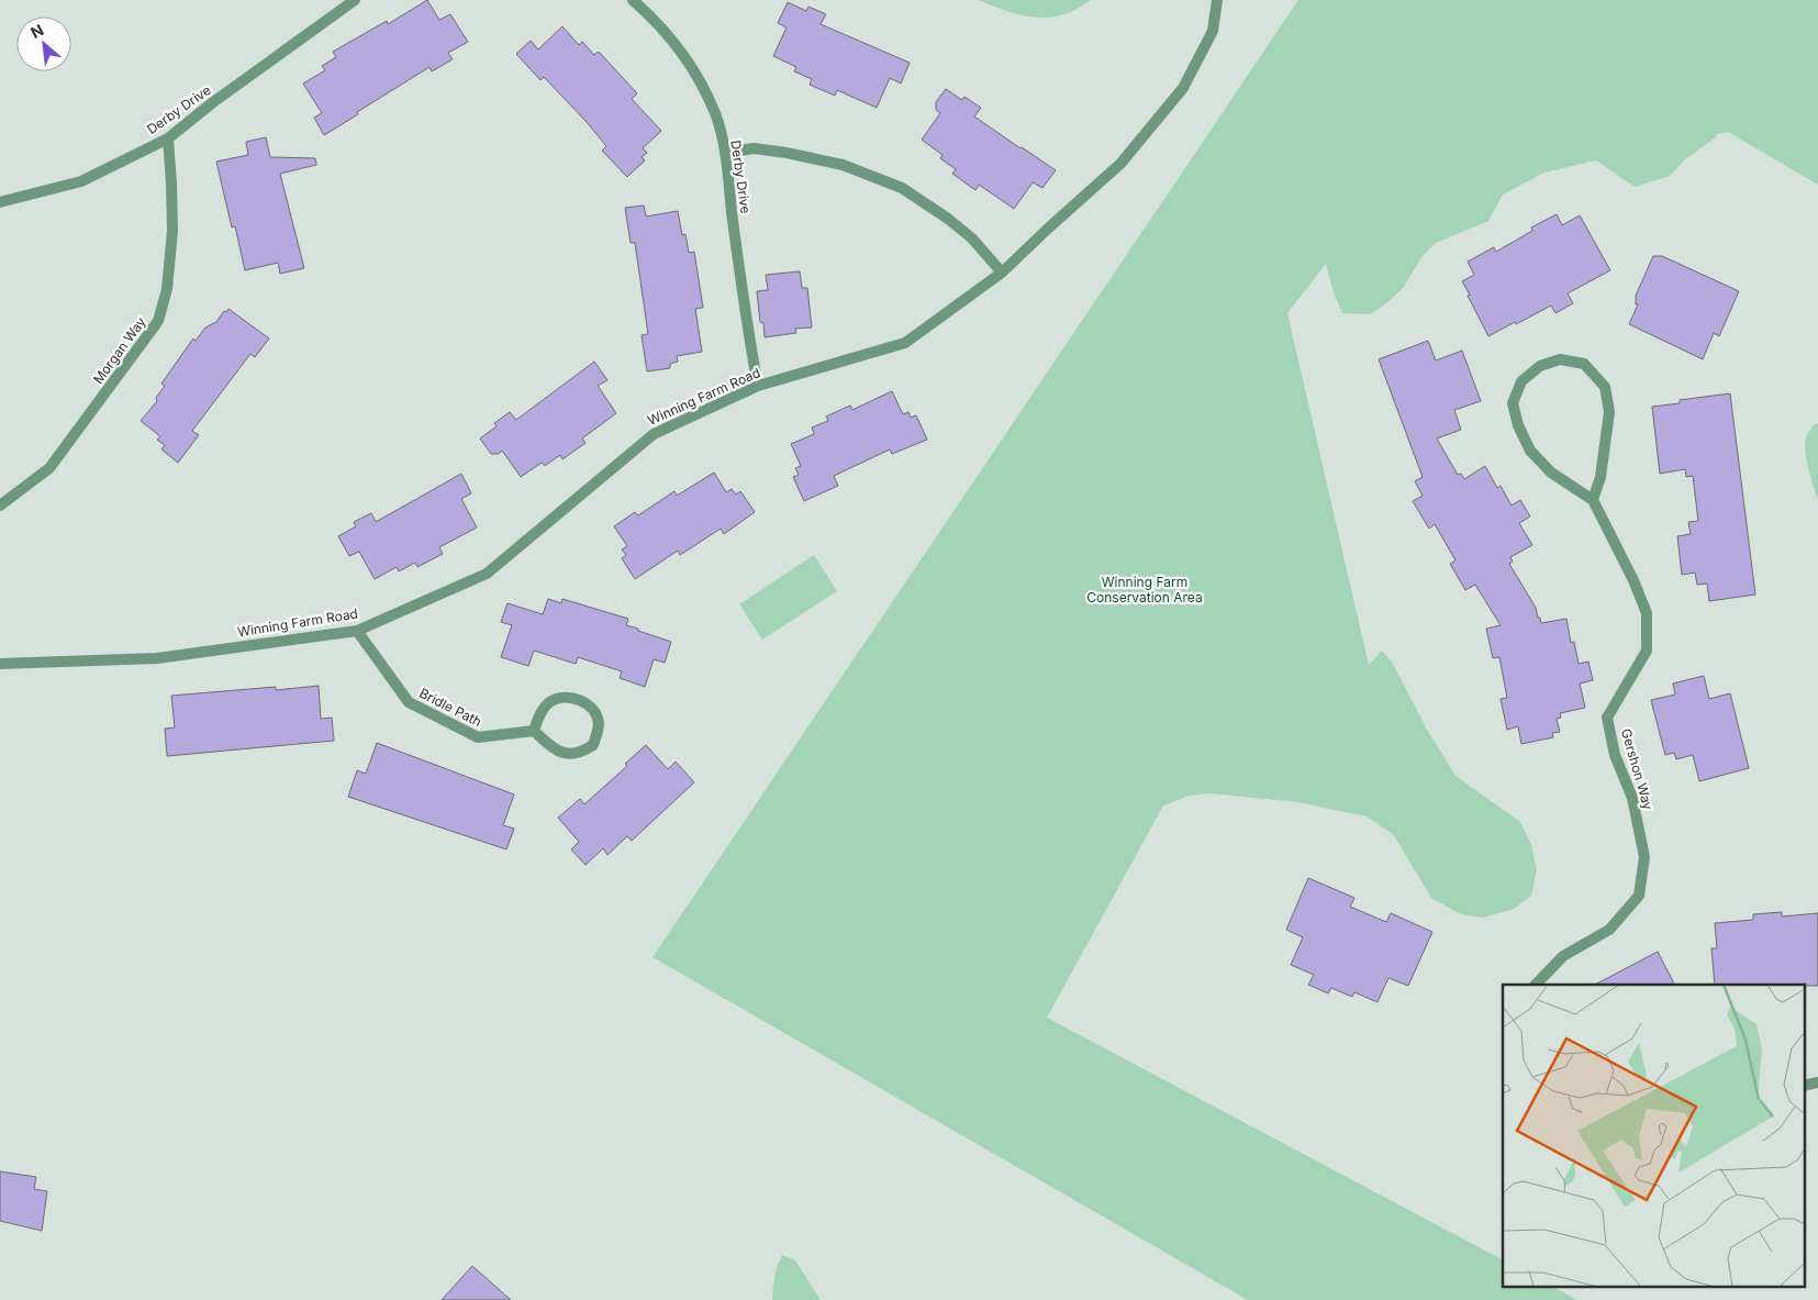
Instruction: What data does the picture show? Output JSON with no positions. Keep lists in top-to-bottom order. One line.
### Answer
{"streets":{"street":["Derby Drive","Morgan Way","Winning Farm Road","Bridle Path","Gershon Way"]},"crossings":[["Derby Drive","Morgan Way"],["Derby Drive","Winning Farm Road"],["Winning Farm Road","Bridle Path"]],"parks":["Winning Farm Conservation Area"],"north":"top left"}
